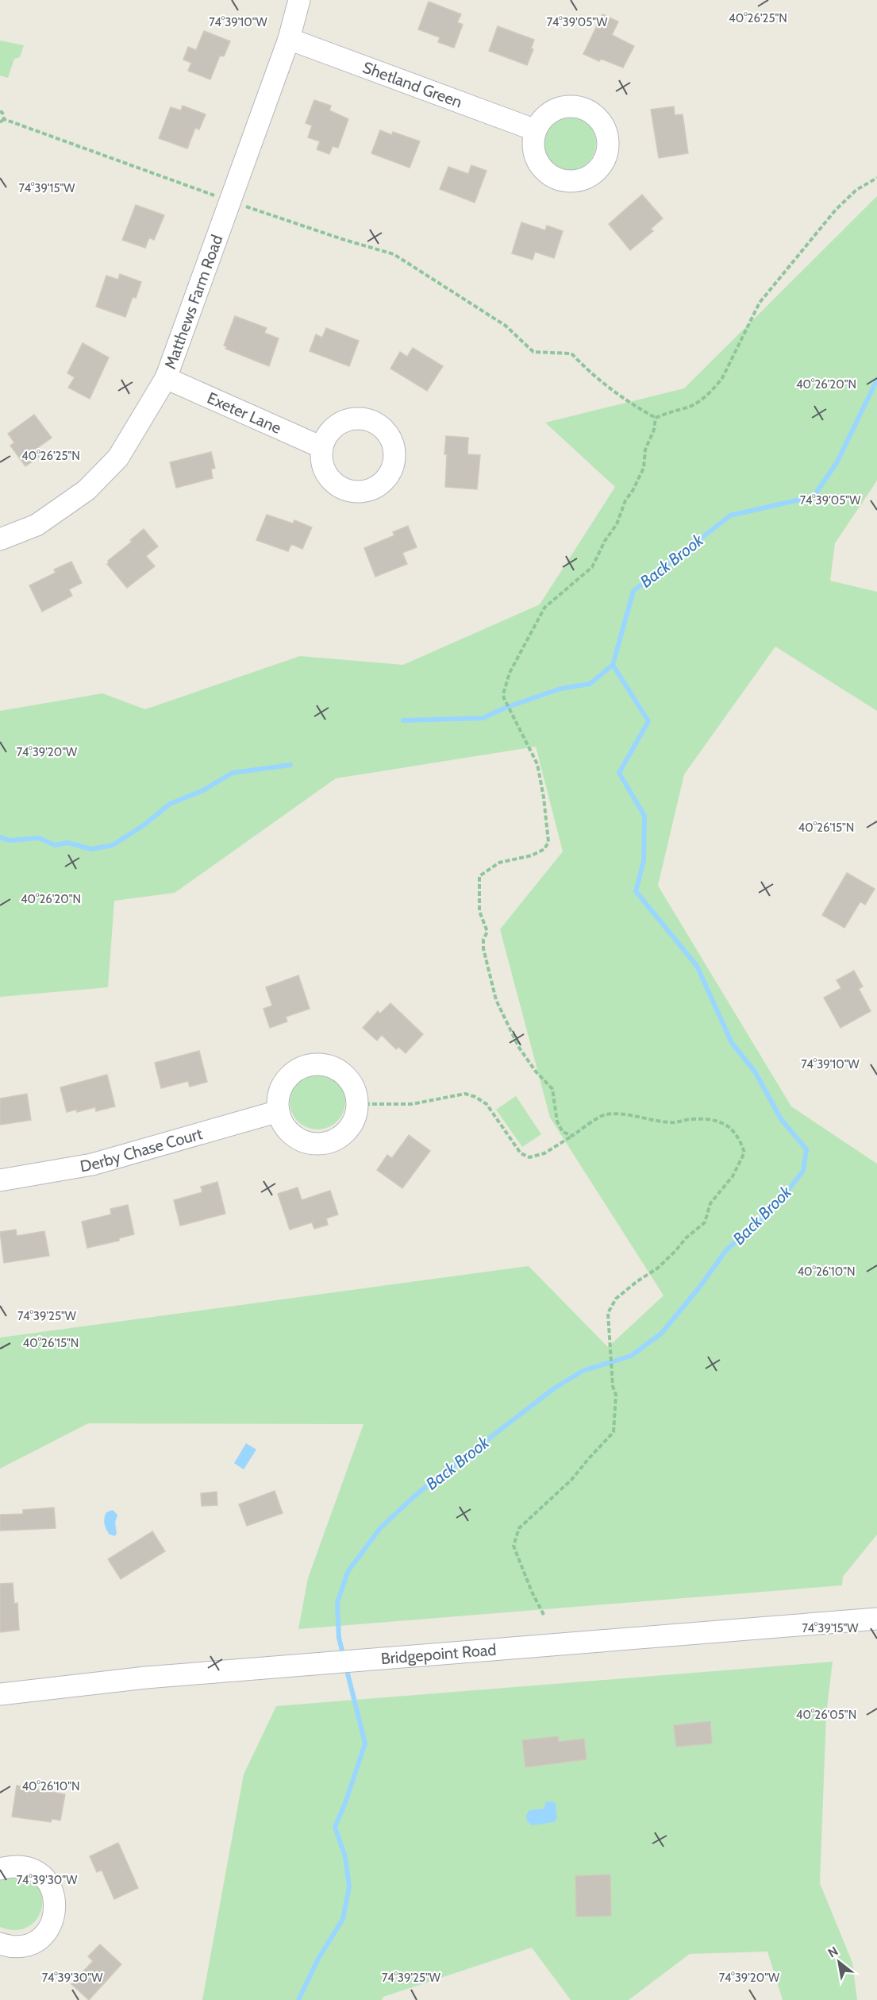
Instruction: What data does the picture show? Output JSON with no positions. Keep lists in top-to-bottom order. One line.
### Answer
{"streets":{"street":["Shetland Green","Matthews Farm Road","Exeter Lane","Derby Chase Court","Bridgepoint Road"]},"crossings":[["Shetland Green","Matthews Farm Road"],["Matthews Farm Road","Exeter Lane"]],"water":["Back Brook"],"north":"top left","coordinates":["40°26'25\"N","74°39'05\"W","74°39'10\"W","74°39'15\"W","40°26'20\"N","74°39'20\"W","40°26'15\"N","40°26'10\"N","74°39'25\"W","40°26'05\"N","74°39'30\"W"]}
